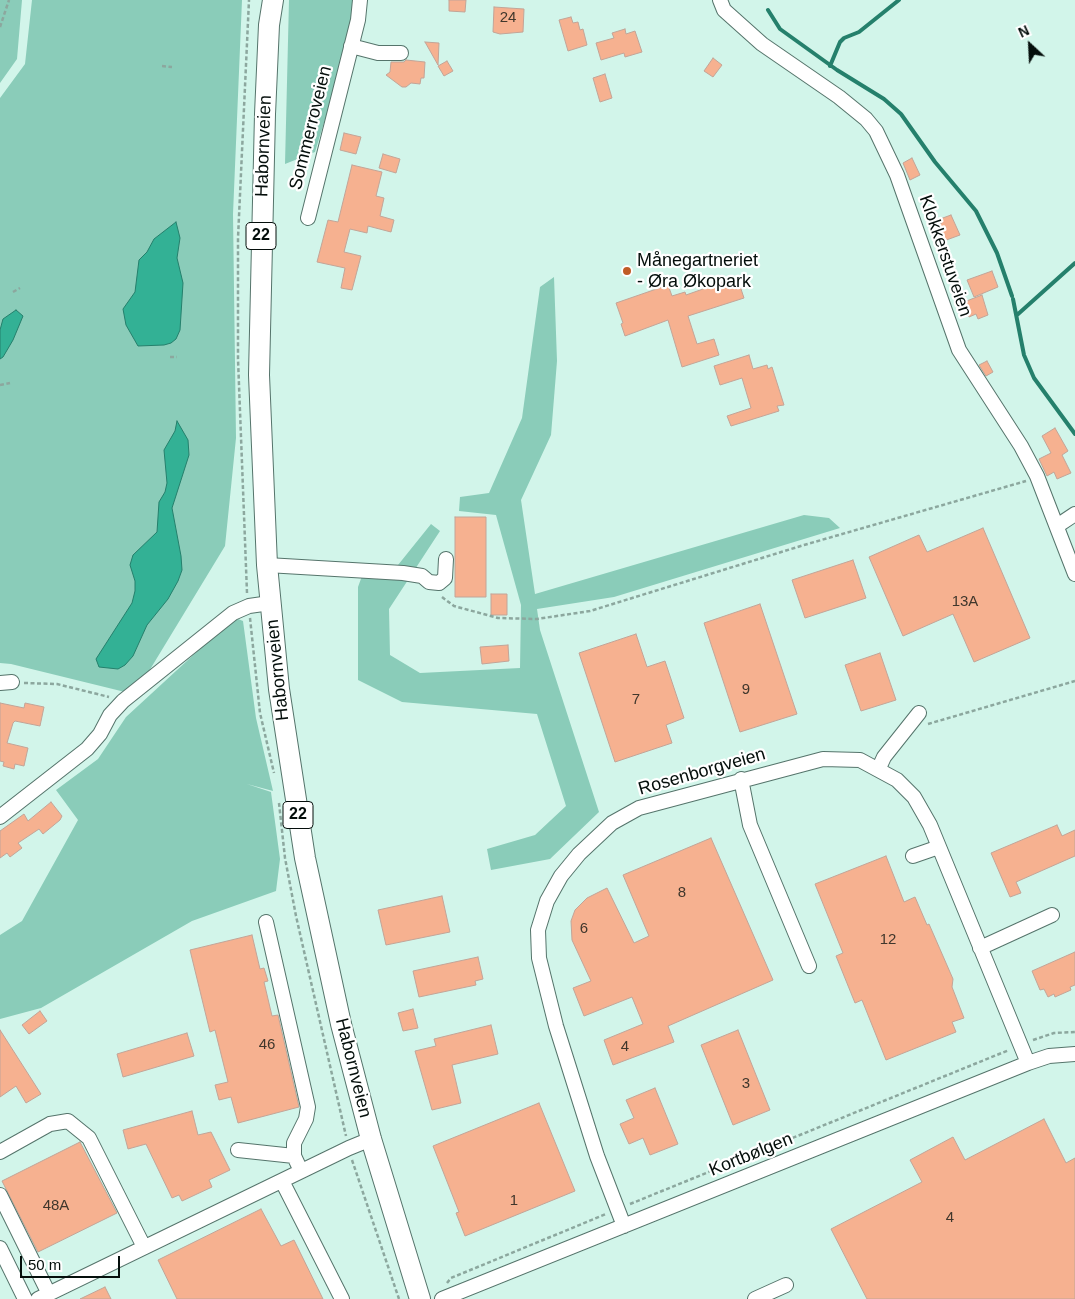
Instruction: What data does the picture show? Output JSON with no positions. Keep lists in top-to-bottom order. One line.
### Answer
{"streets":{"highway":["Habornveien","22"],"street":["Sommerroveien","Klokkerstuveien","Rosenborgveien","Kortbølgen"]},"crossings":[["Rosenborgveien","Kortbølgen"]],"places":["Månegartneriet - Øra Økopark"],"house_numbers":["24","13A","9","7","8","6","12","46","4","3","1","48A","4"],"scale_bar":"50 m","north":"top left"}
